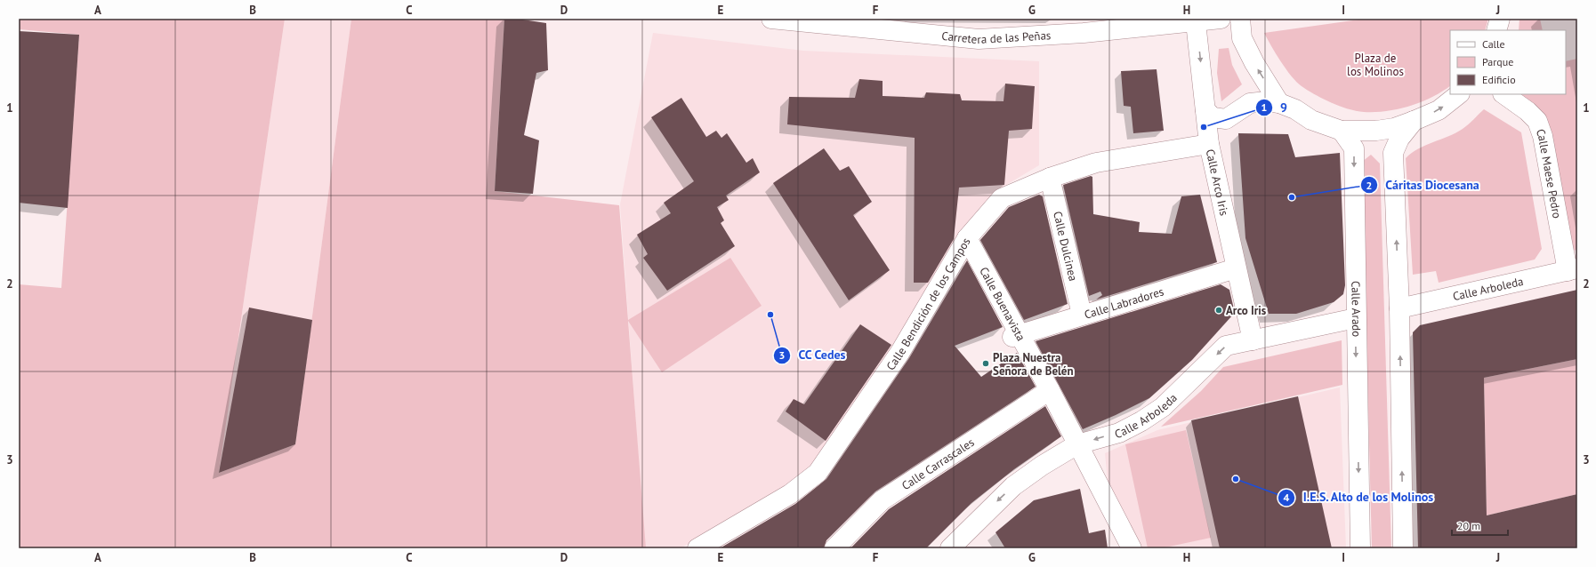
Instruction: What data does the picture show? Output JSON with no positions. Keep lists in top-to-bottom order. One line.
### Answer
{"streets":{"street":["Carretera de las Peñas","Calle Maese Pedro","Calle Arco Iris","Calle Dulcinea","Calle Arboleda","Calle Labradores","Calle Bendición de los Campos","Calle Buenavista","Calle Arado","Calle Carrascales"]},"crossings":[["Carretera de las Peñas","Calle Arco Iris"],["Calle Maese Pedro","Calle Arboleda"],["Calle Arco Iris","Calle Arboleda"],["Calle Arco Iris","Calle Labradores"],["Calle Arco Iris","Calle Bendición de los Campos"],["Calle Dulcinea","Calle Labradores"],["Calle Dulcinea","Calle Bendición de los Campos"],["Calle Arboleda","Calle Buenavista"],["Calle Arboleda","Calle Arado"],["Calle Labradores","Calle Buenavista"],["Calle Bendición de los Campos","Calle Buenavista"],["Calle Buenavista","Calle Carrascales"]],"one_way":["Calle Arboleda"],"parks":["Plaza de los Molinos"],"places":["9","Cáritas Diocesana","Arco Iris","CC Cedes","Plaza Nuestra Señora de Belén","I.E.S. Alto de los Molinos"],"legend":["Calle","Parque","Edificio"],"scale_bar":"20 m","grid":{"columns":["A","B","C","D","E","F","G","H","I","J"],"rows":["1","2","3"]}}
